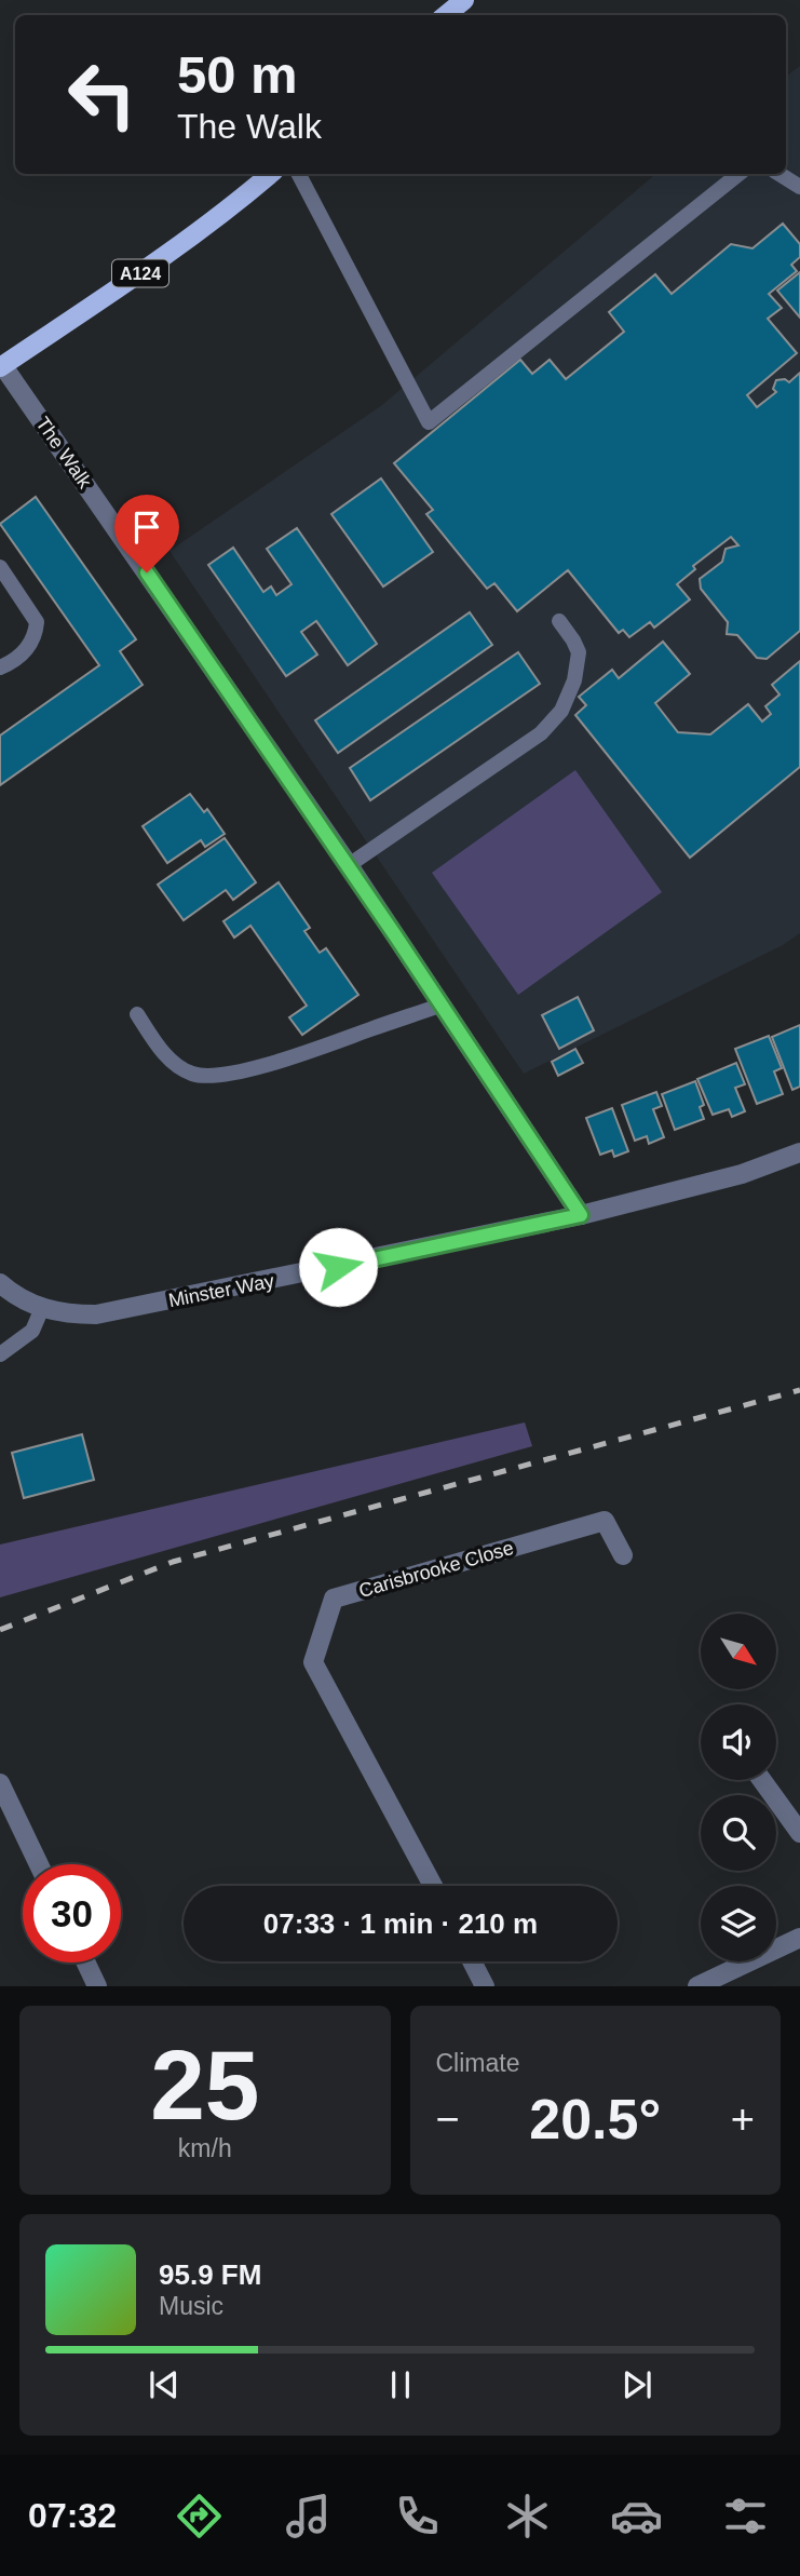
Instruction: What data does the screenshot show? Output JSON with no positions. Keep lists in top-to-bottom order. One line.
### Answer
{"streets":{"main road":["A124"],"street":["The Walk","Minster Way","Carisbrooke Close"]},"crossings":[["A124","The Walk"],["The Walk","Minster Way"]],"north":"bottom right","page":{"turn":["50 m","The Walk"],"limit":"30","trip":"07:33 · 1 min · 210 m","tile":[["25","km/h"],"Climate"],"heat":["−","20.5°","+"],"song":["95.9 FM","Music"],"tabs":"07:32"}}
